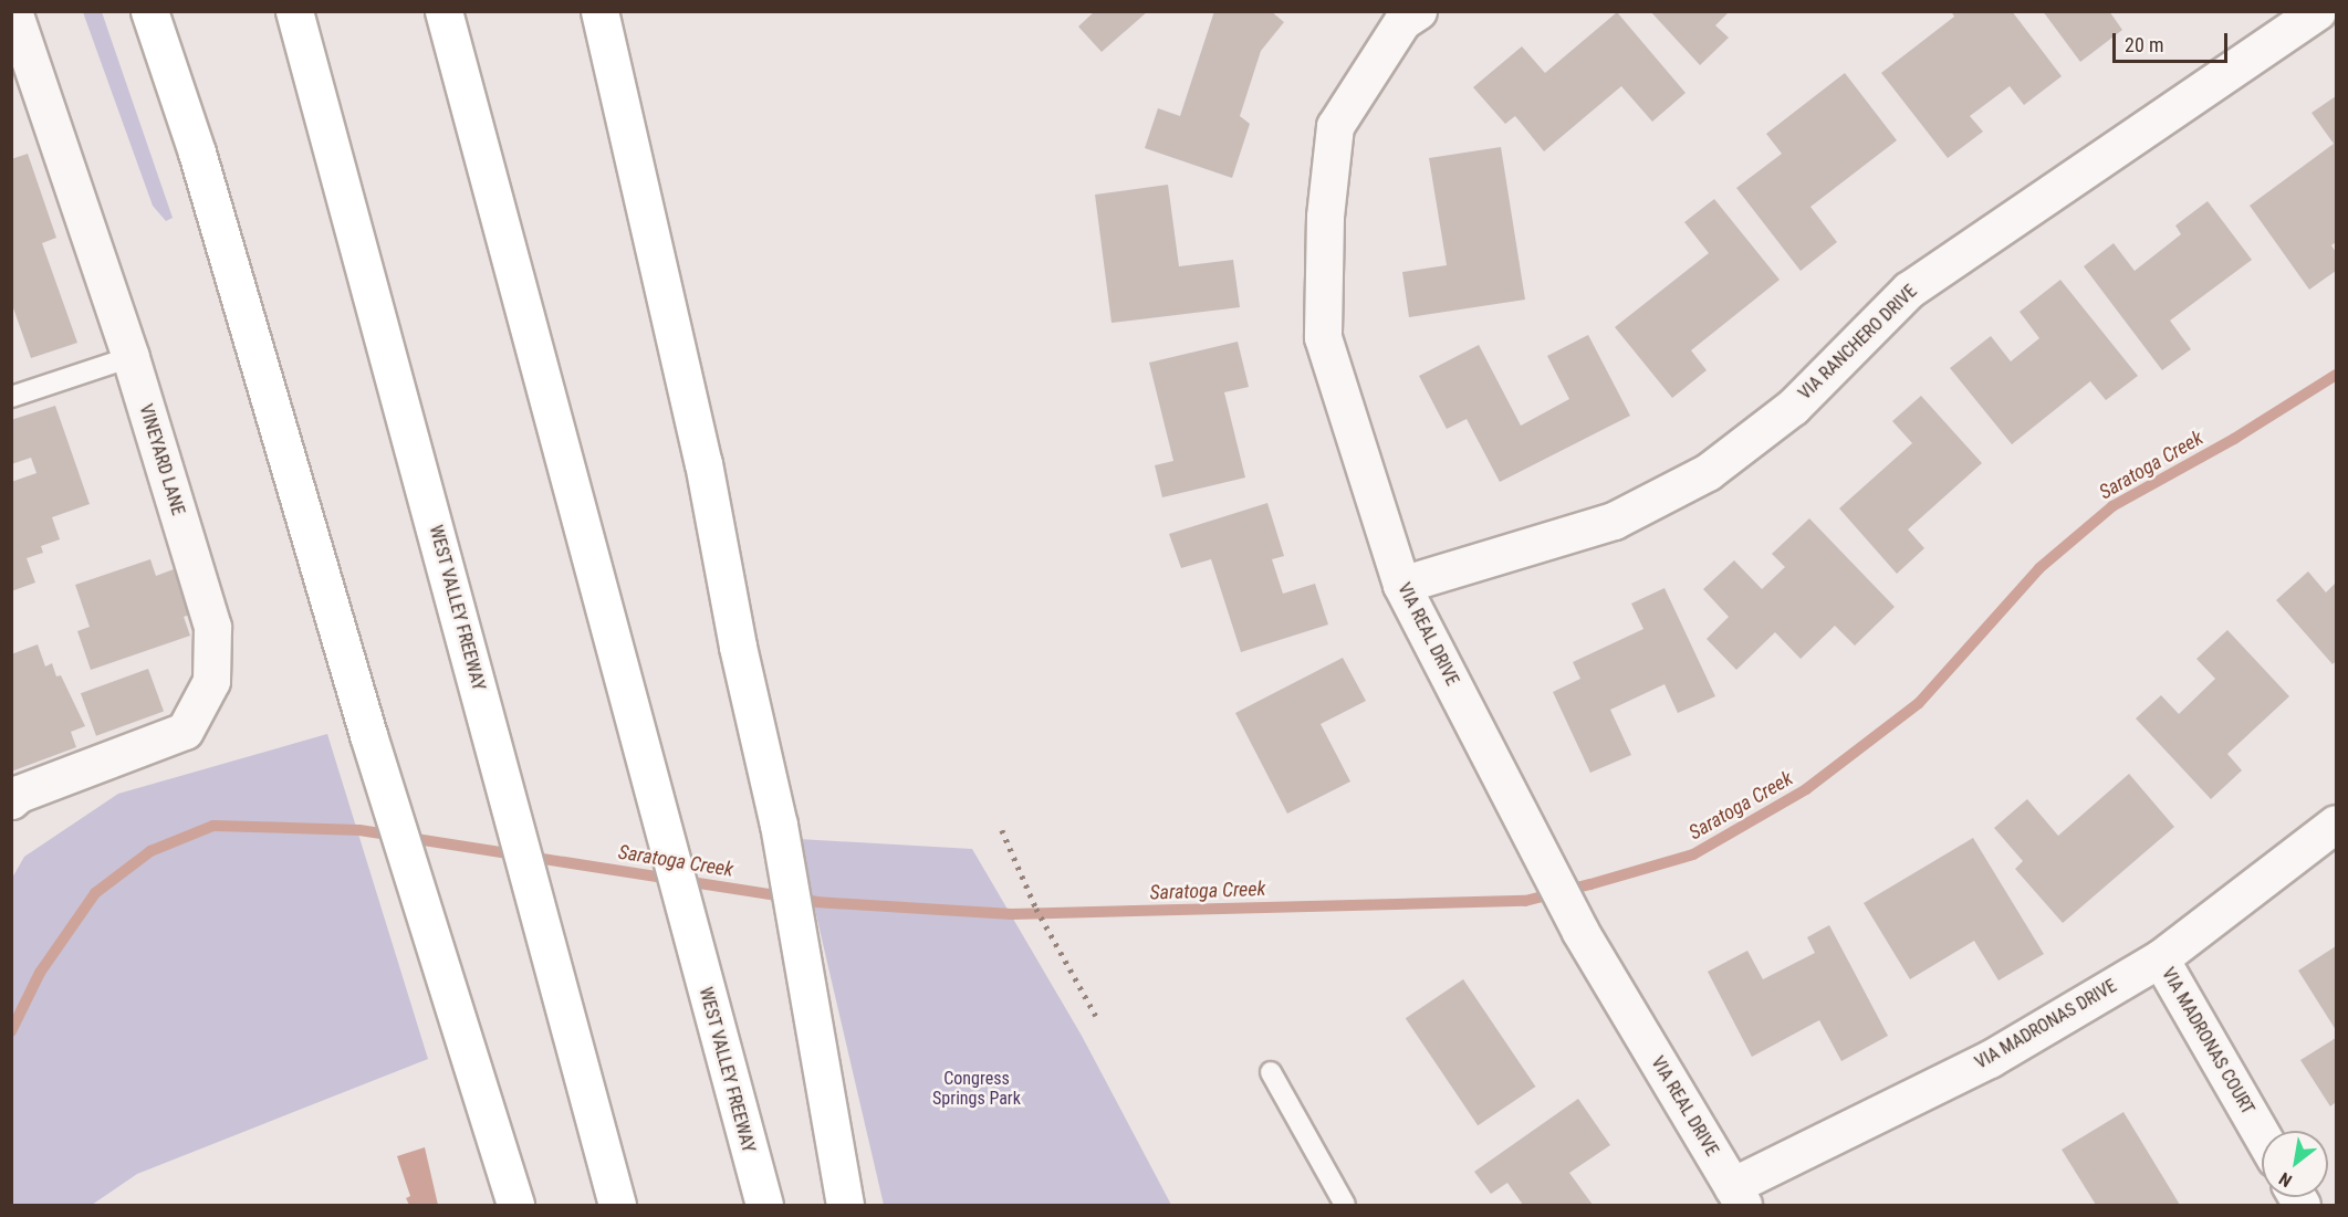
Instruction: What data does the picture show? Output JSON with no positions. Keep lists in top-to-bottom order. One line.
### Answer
{"streets":{"highway":["WEST VALLEY FREEWAY"],"street":["VIA RANCHERO DRIVE","VINEYARD LANE","VIA REAL DRIVE","VIA MADRONAS DRIVE","VIA MADRONAS COURT"]},"crossings":[["VIA RANCHERO DRIVE","VIA REAL DRIVE"],["VIA REAL DRIVE","VIA MADRONAS DRIVE"],["VIA MADRONAS DRIVE","VIA MADRONAS COURT"]],"water":["Saratoga Creek"],"parks":["Congress Springs Park"],"scale_bar":"20 m","north":"bottom left"}
